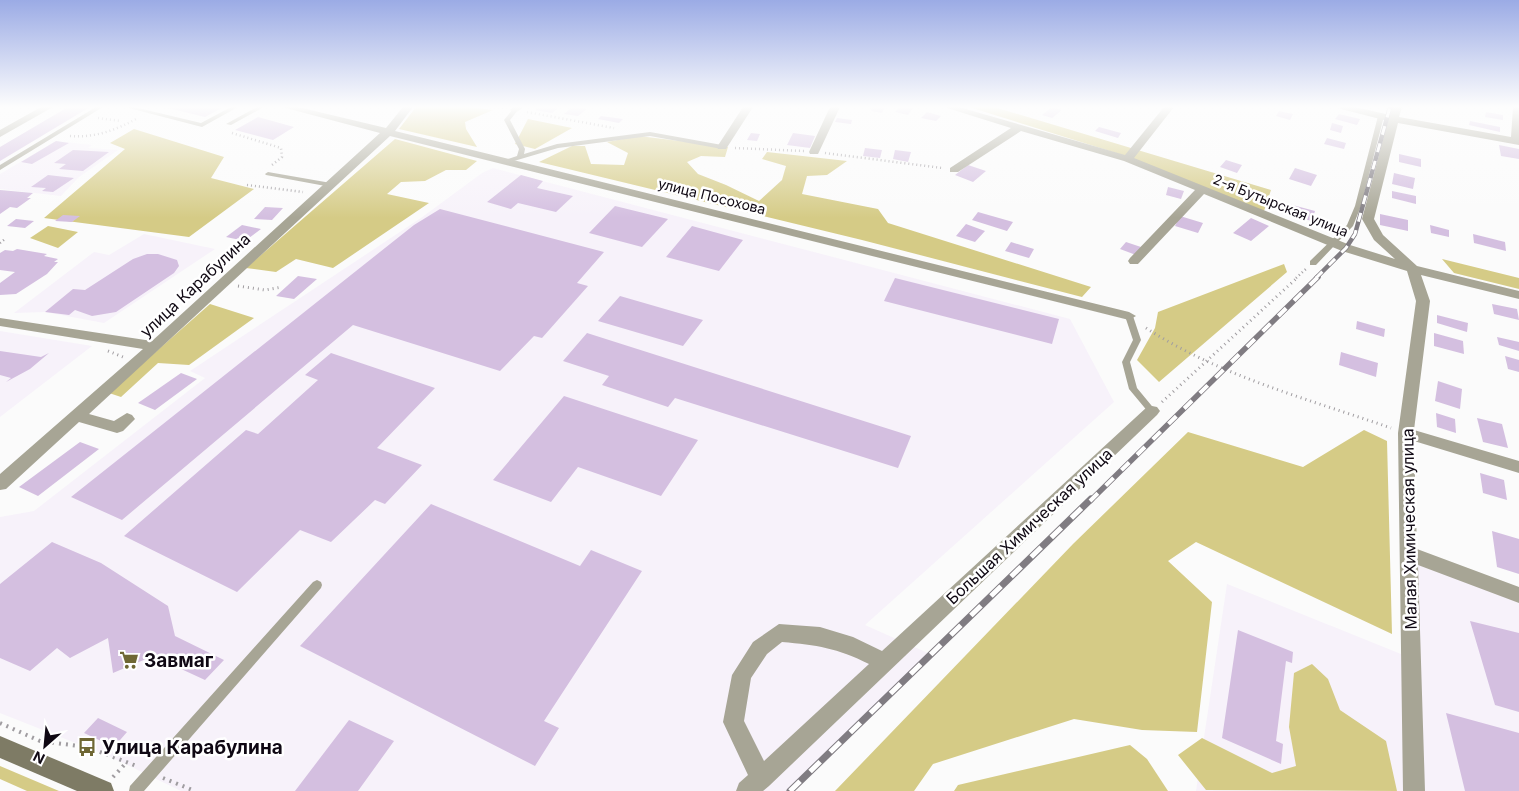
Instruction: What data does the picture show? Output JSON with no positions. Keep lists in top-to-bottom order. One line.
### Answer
{"streets":{"street":["улица Посохова","2-я Бутырская улица","улица Карабулина","Большая Химическая улица","Малая Химическая улица"]},"crossings":[["2-я Бутырская улица","Малая Химическая улица"]],"places":{"supermarket":["Завмаг"],"bus stop":["Улица Карабулина"]},"north":"bottom left"}
